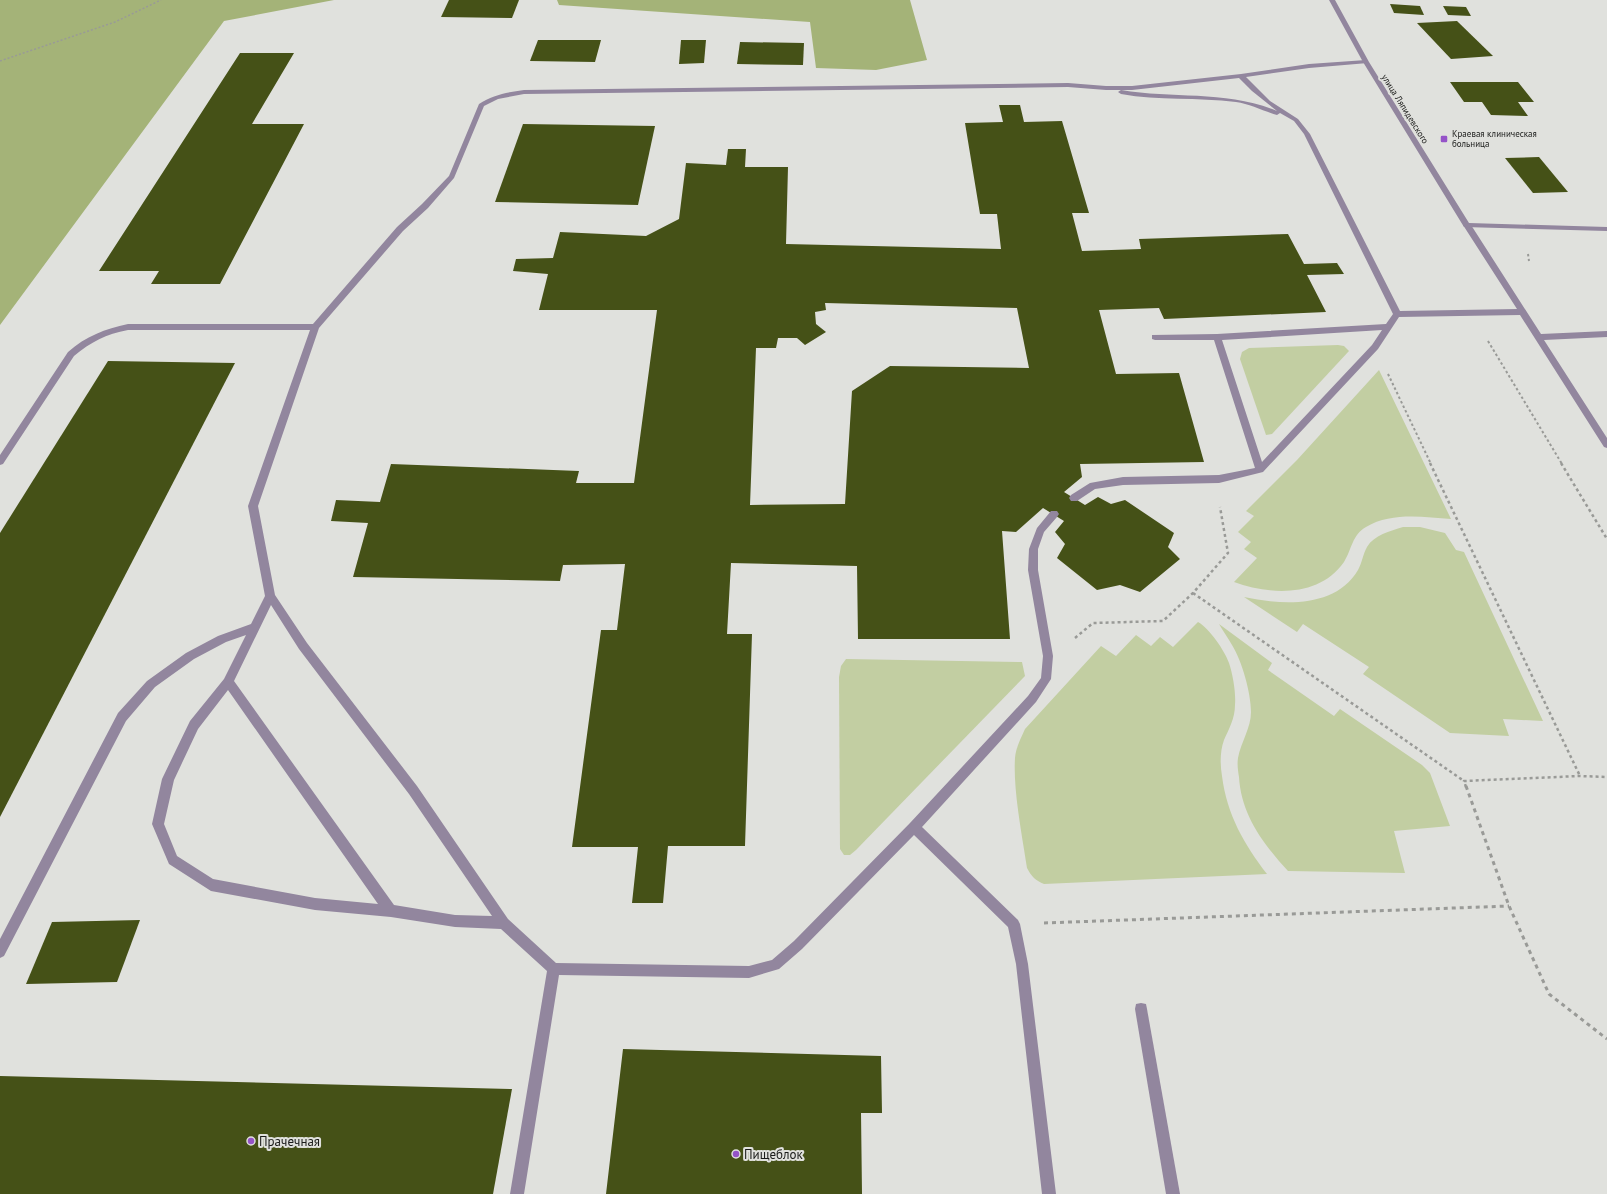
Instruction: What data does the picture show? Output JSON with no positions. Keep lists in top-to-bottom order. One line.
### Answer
{"streets":{"street":["улица Ляпидевского"]},"places":{"transit":["Краевая клиническая больница"],"other":["Прачечная","Пищеблок"]}}
